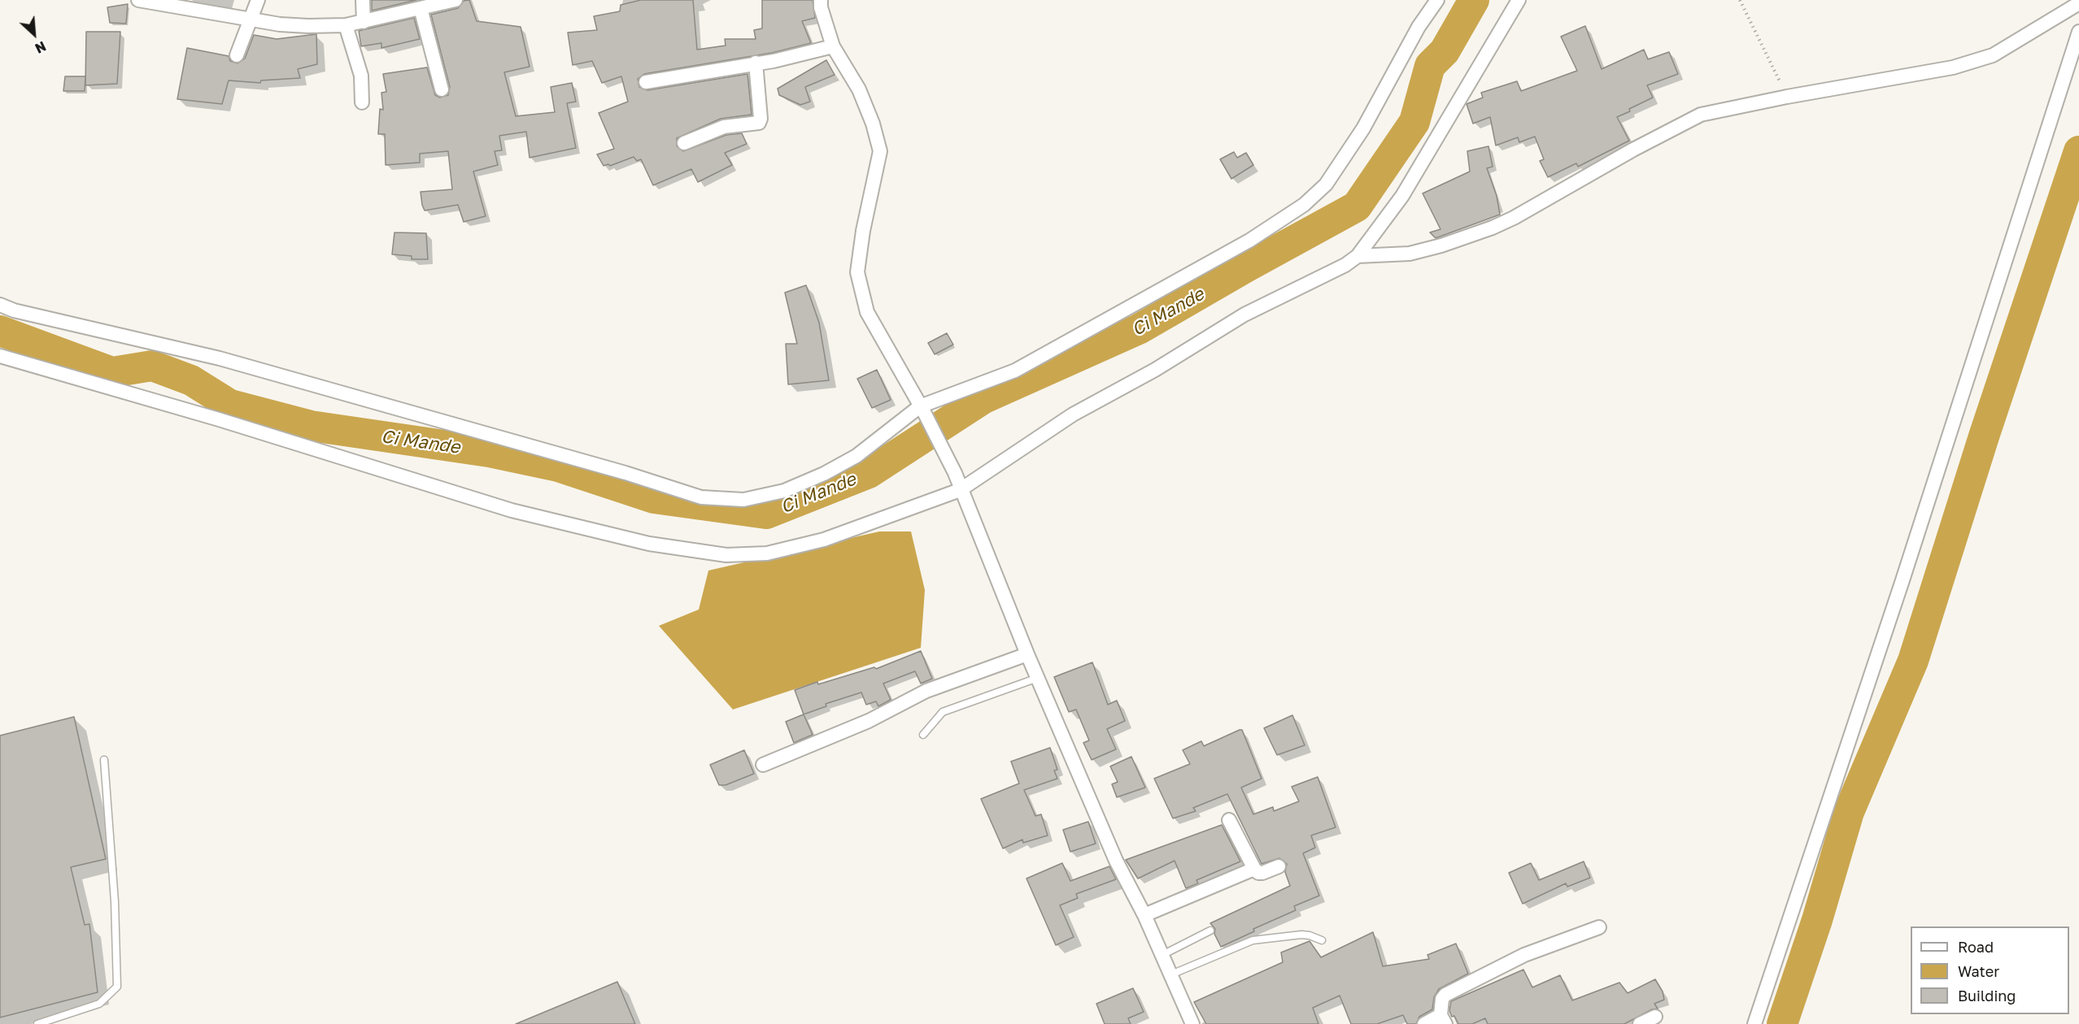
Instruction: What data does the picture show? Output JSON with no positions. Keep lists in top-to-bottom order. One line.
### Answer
{"water":["Ci Mande"],"legend":["Road","Water","Building"],"north":"bottom right"}
